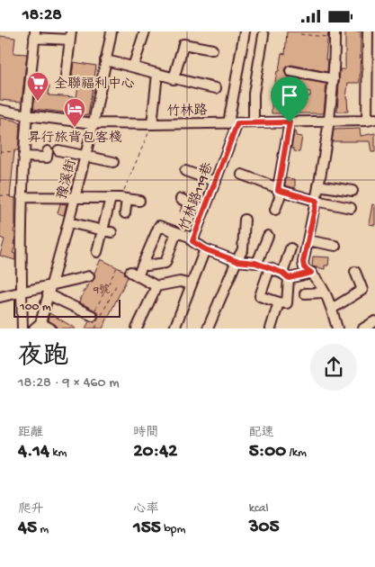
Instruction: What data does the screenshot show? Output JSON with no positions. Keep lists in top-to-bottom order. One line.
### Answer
{"streets":{"street":["竹林路","豫溪街","竹林路119巷"]},"crossings":[["竹林路","豫溪街"],["竹林路","竹林路119巷"]],"places":{"supermarket":["全聯福利中心"],"hotel":["昇行旅背包客棧"]},"house_numbers":["9號"],"scale_bar":"100 m","page":{"status":"18:28","scale":"100 m","heading":["夜跑","18:28 · 9 × 460 m"],"stats":[["距離","4.14 km"],["時間","20:42"],["配速","5:00 /km"],["爬升","45 m"],["心率","155 bpm"],["kcal","305"]]}}
